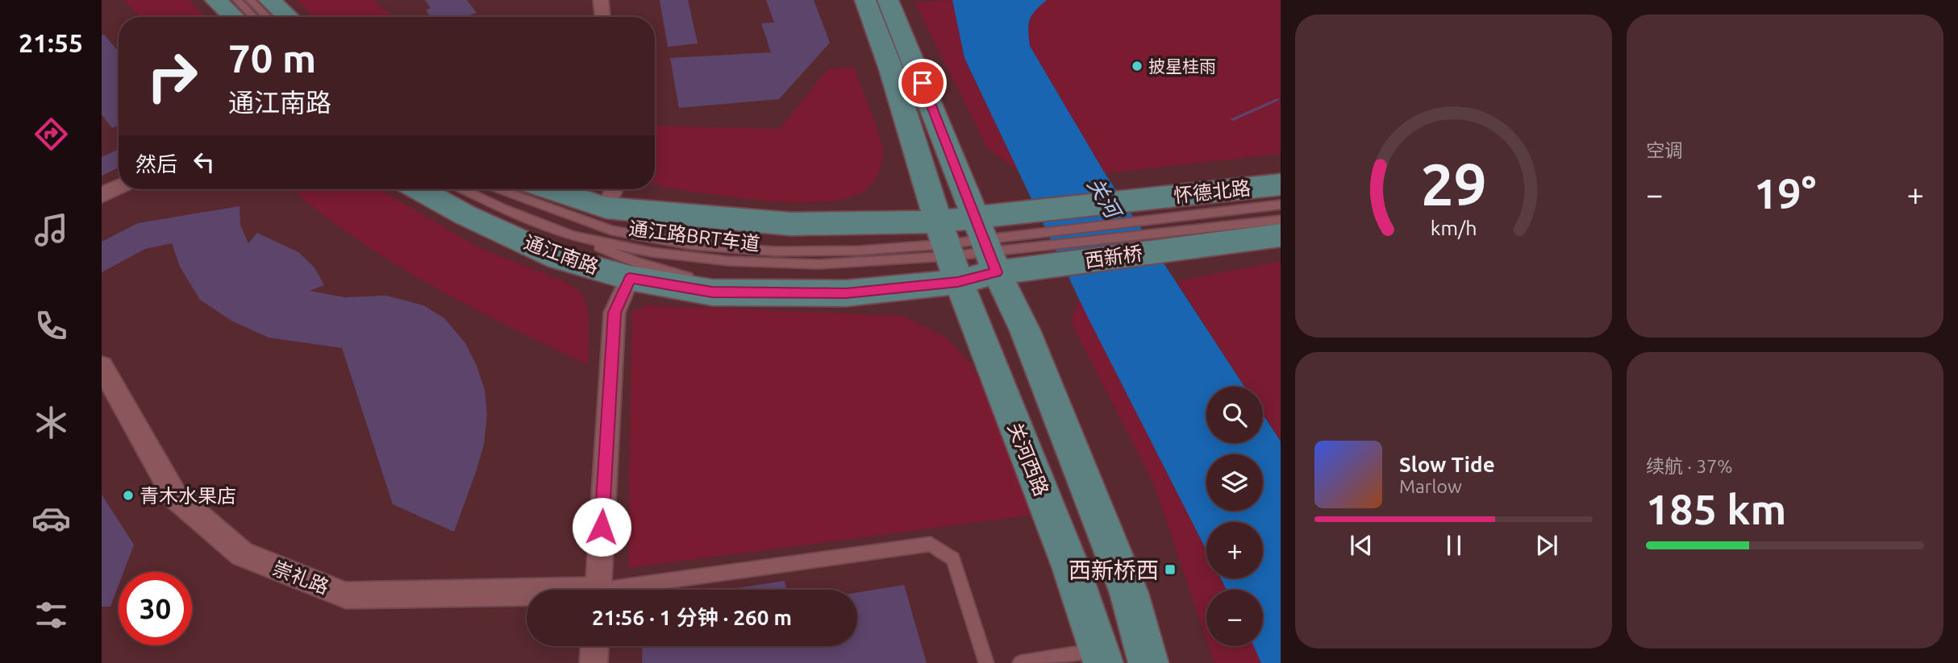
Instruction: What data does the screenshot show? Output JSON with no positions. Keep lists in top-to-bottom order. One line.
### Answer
{"streets":{"main road":["怀德北路","通江南路","西新桥","关河西路"],"street":["崇礼路"],"lane":["通江路BRT车道"]},"crossings":[["通江路BRT车道","通江南路"],["通江路BRT车道","关河西路"],["通江南路","西新桥"],["通江南路","关河西路"]],"water":["关河"],"places":{"other":["披星桂雨","青木水果店"],"transit":["西新桥西"]},"page":{"tabs":"21:55","tile":["空调",["续航 · 37%","185 km"]],"turn":["70 m","通江南路"],"then":"然后","heat":["−","19°","+"],"map_buttons":["+","−"],"song":["Slow Tide","Marlow"],"limit":"30","trip":"21:56 · 1 分钟 · 260 m","gauge":["29","km/h"]}}
